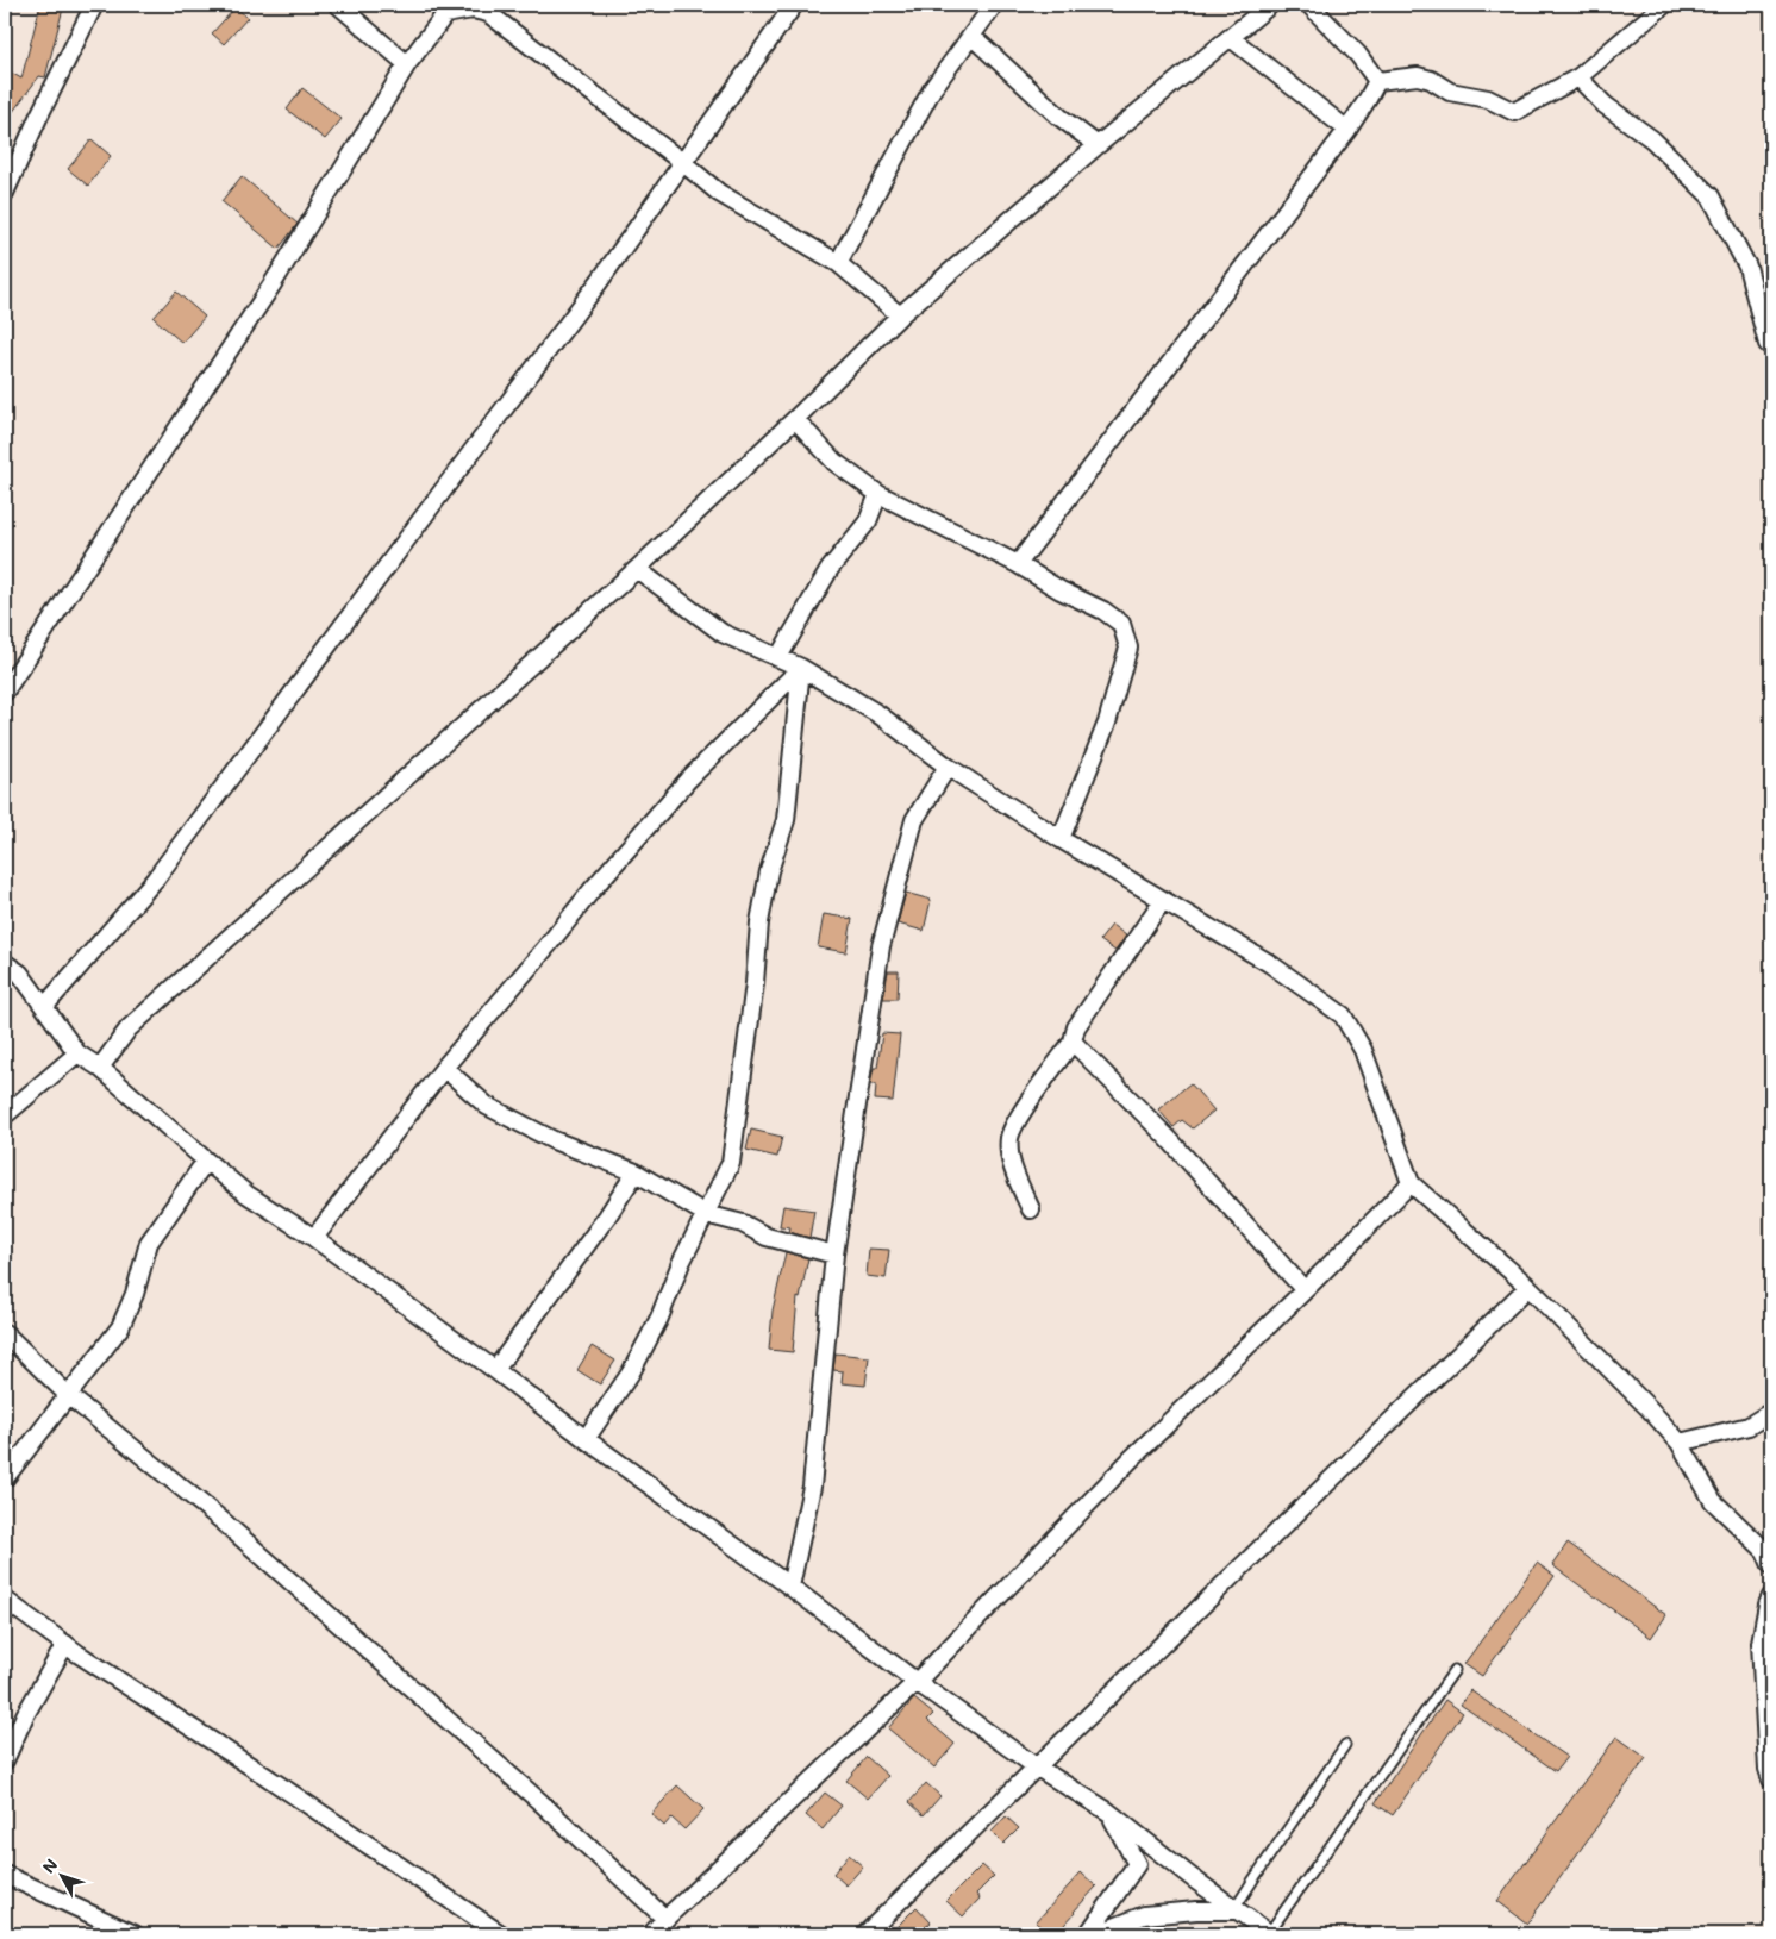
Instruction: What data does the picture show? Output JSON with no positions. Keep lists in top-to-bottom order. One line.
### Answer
{"north":"top left"}
